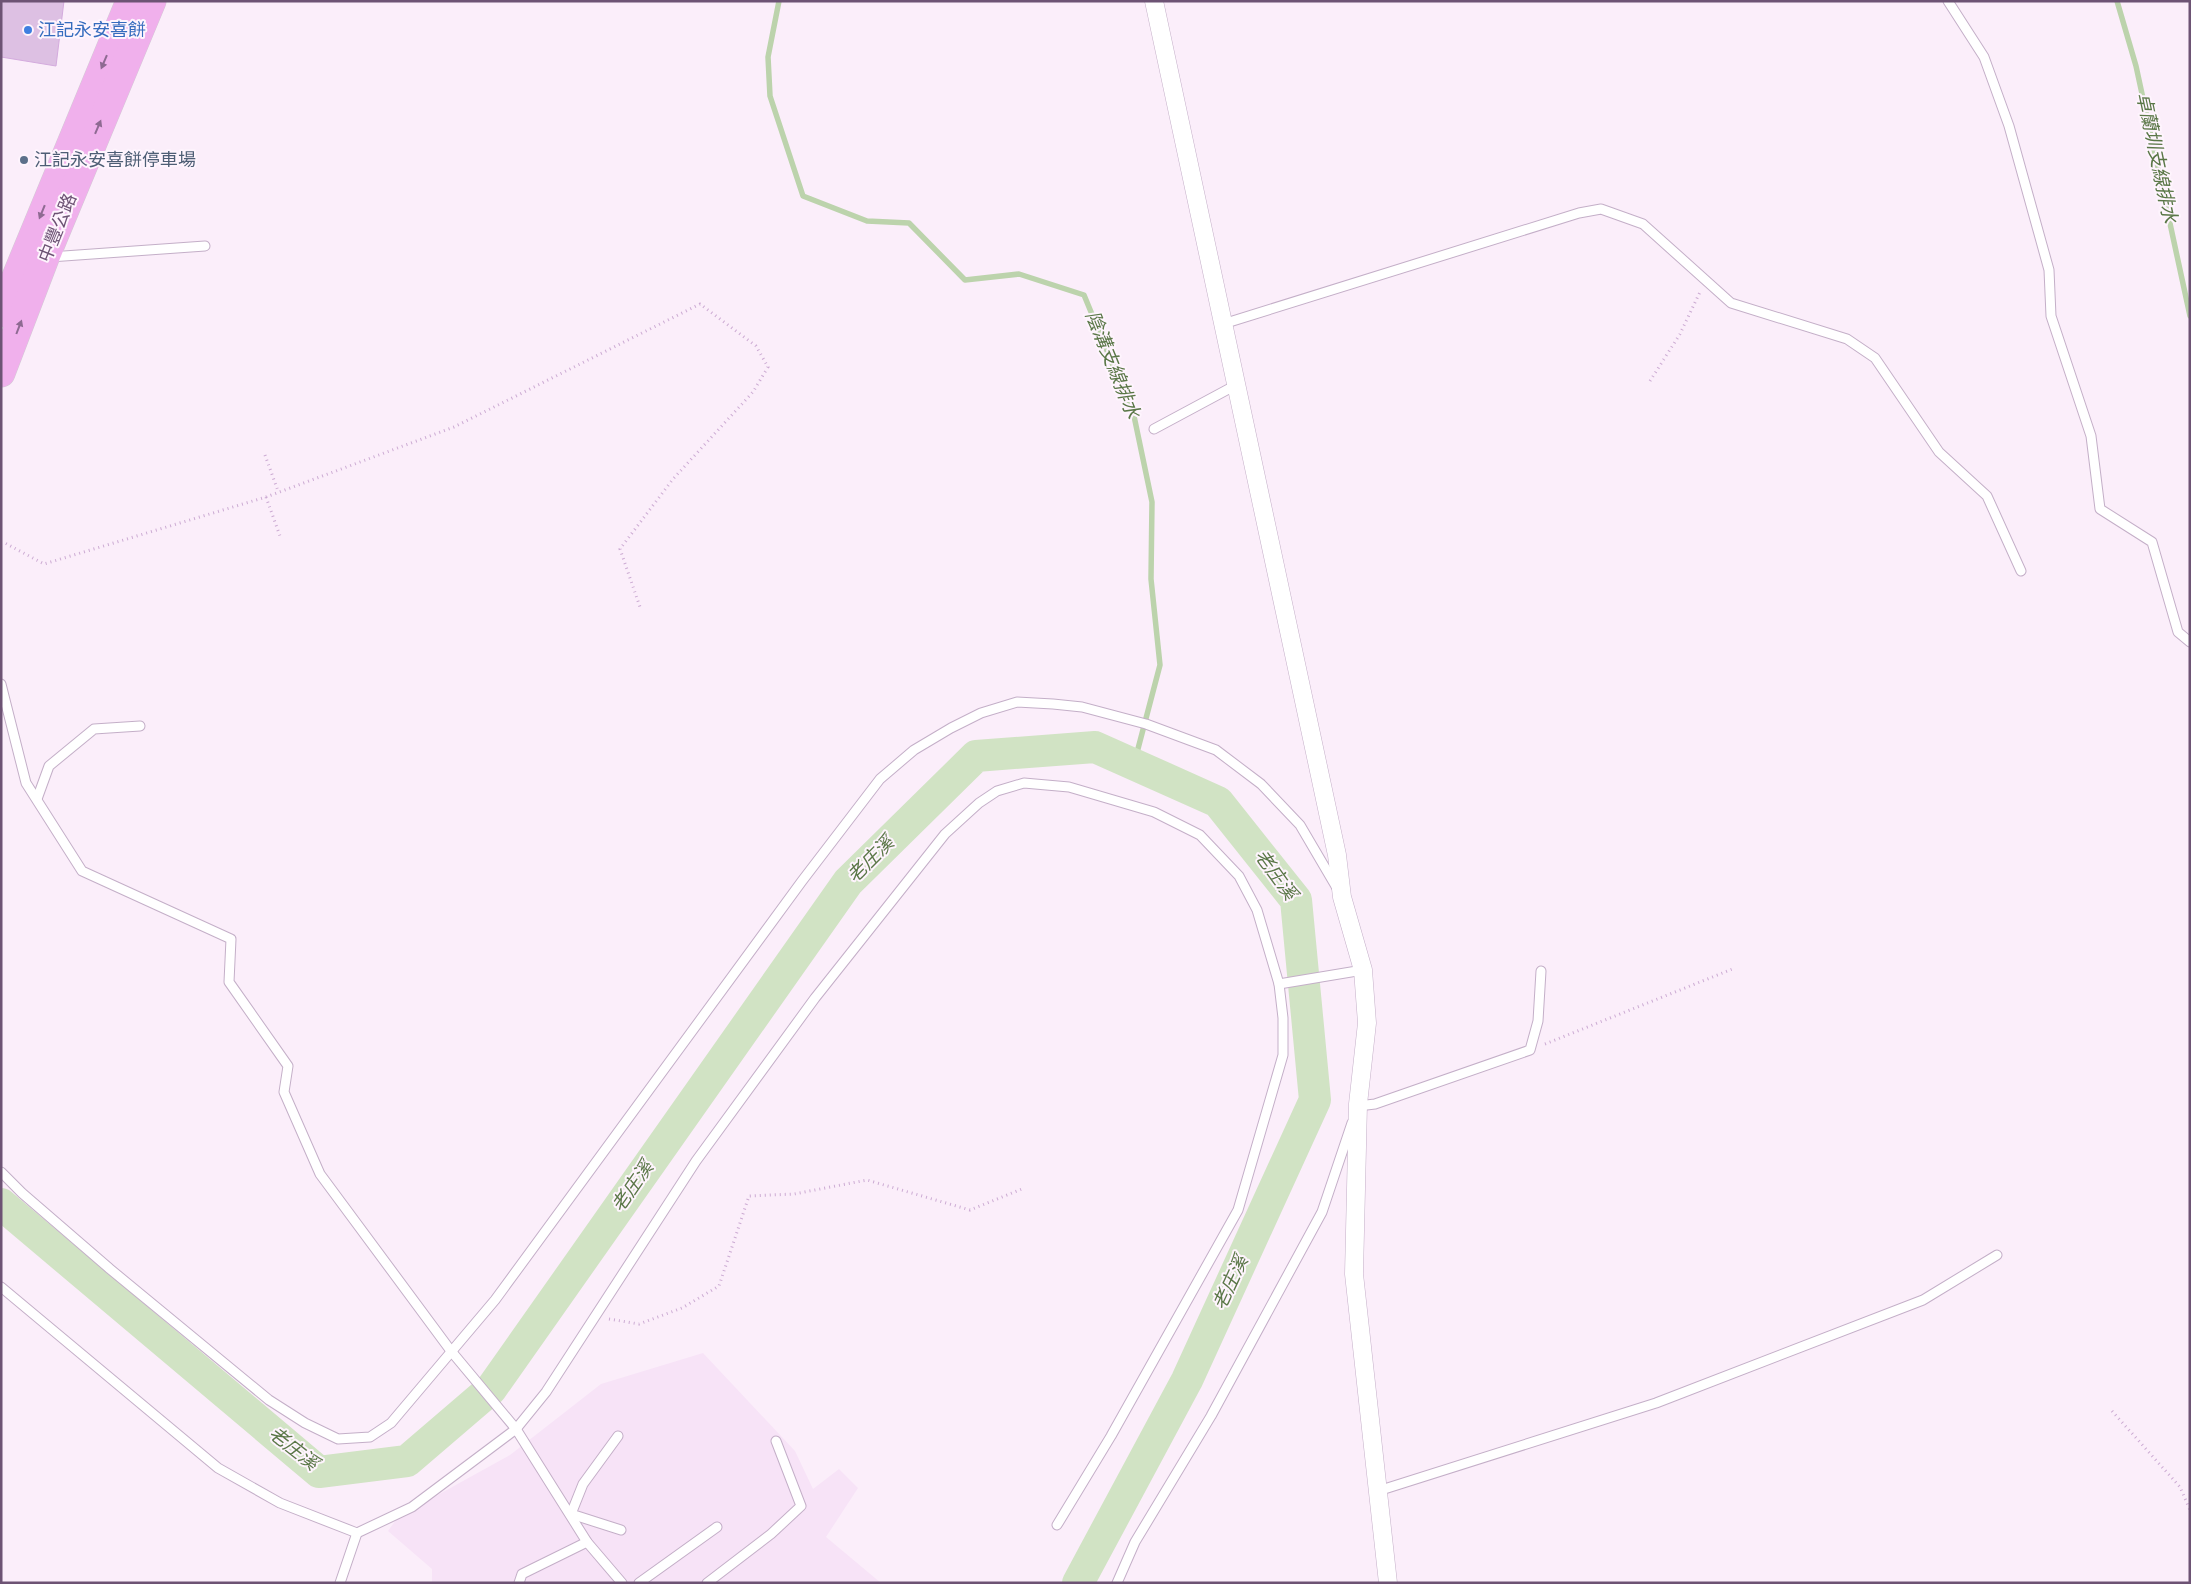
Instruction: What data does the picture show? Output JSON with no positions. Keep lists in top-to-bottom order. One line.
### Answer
{"streets":{"main road":["中豐公路"]},"water":["卓蘭圳支線排水","陰溝支線排水","老庄溪"],"places":["江記永安喜餅","江記永安喜餅停車場"]}
